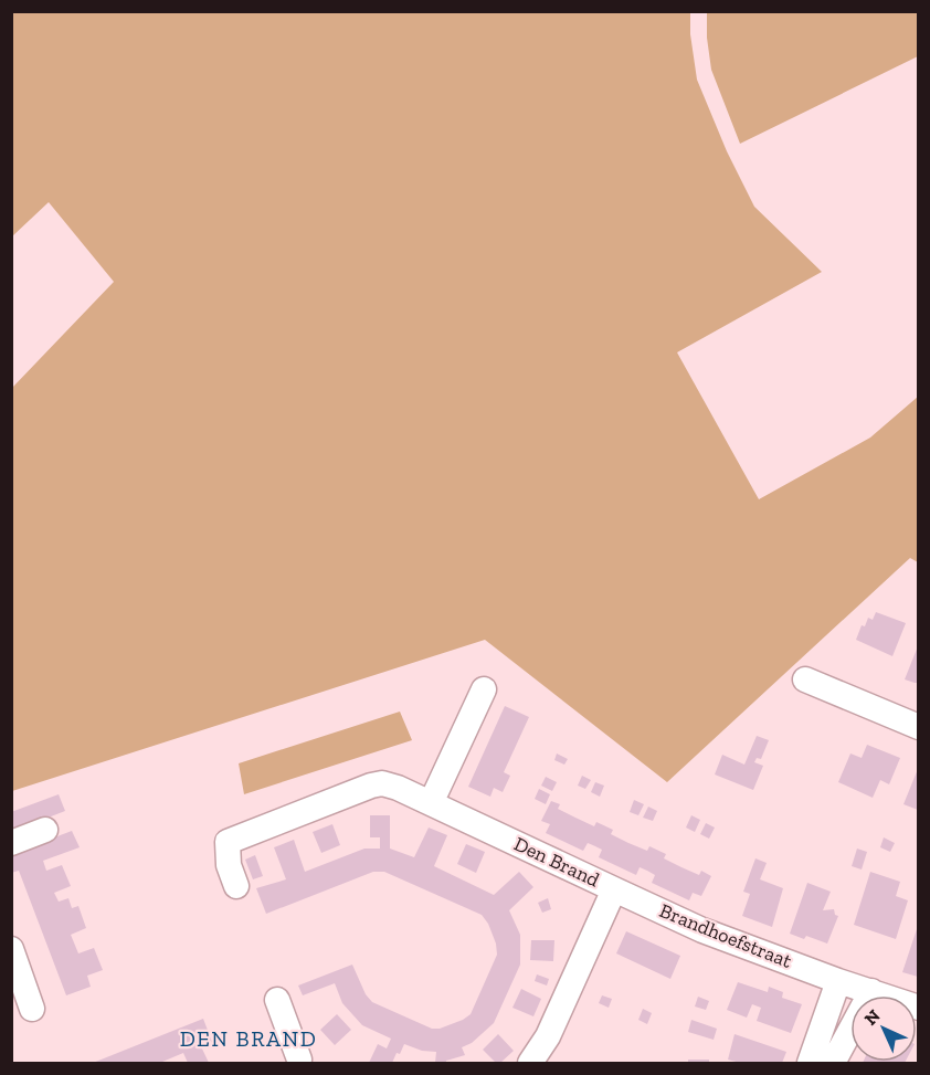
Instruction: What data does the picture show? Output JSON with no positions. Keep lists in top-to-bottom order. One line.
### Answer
{"streets":{"street":["Den Brand","Brandhoefstraat"]},"crossings":[["Den Brand","Brandhoefstraat"]],"districts":["DEN BRAND"],"north":"top left"}
